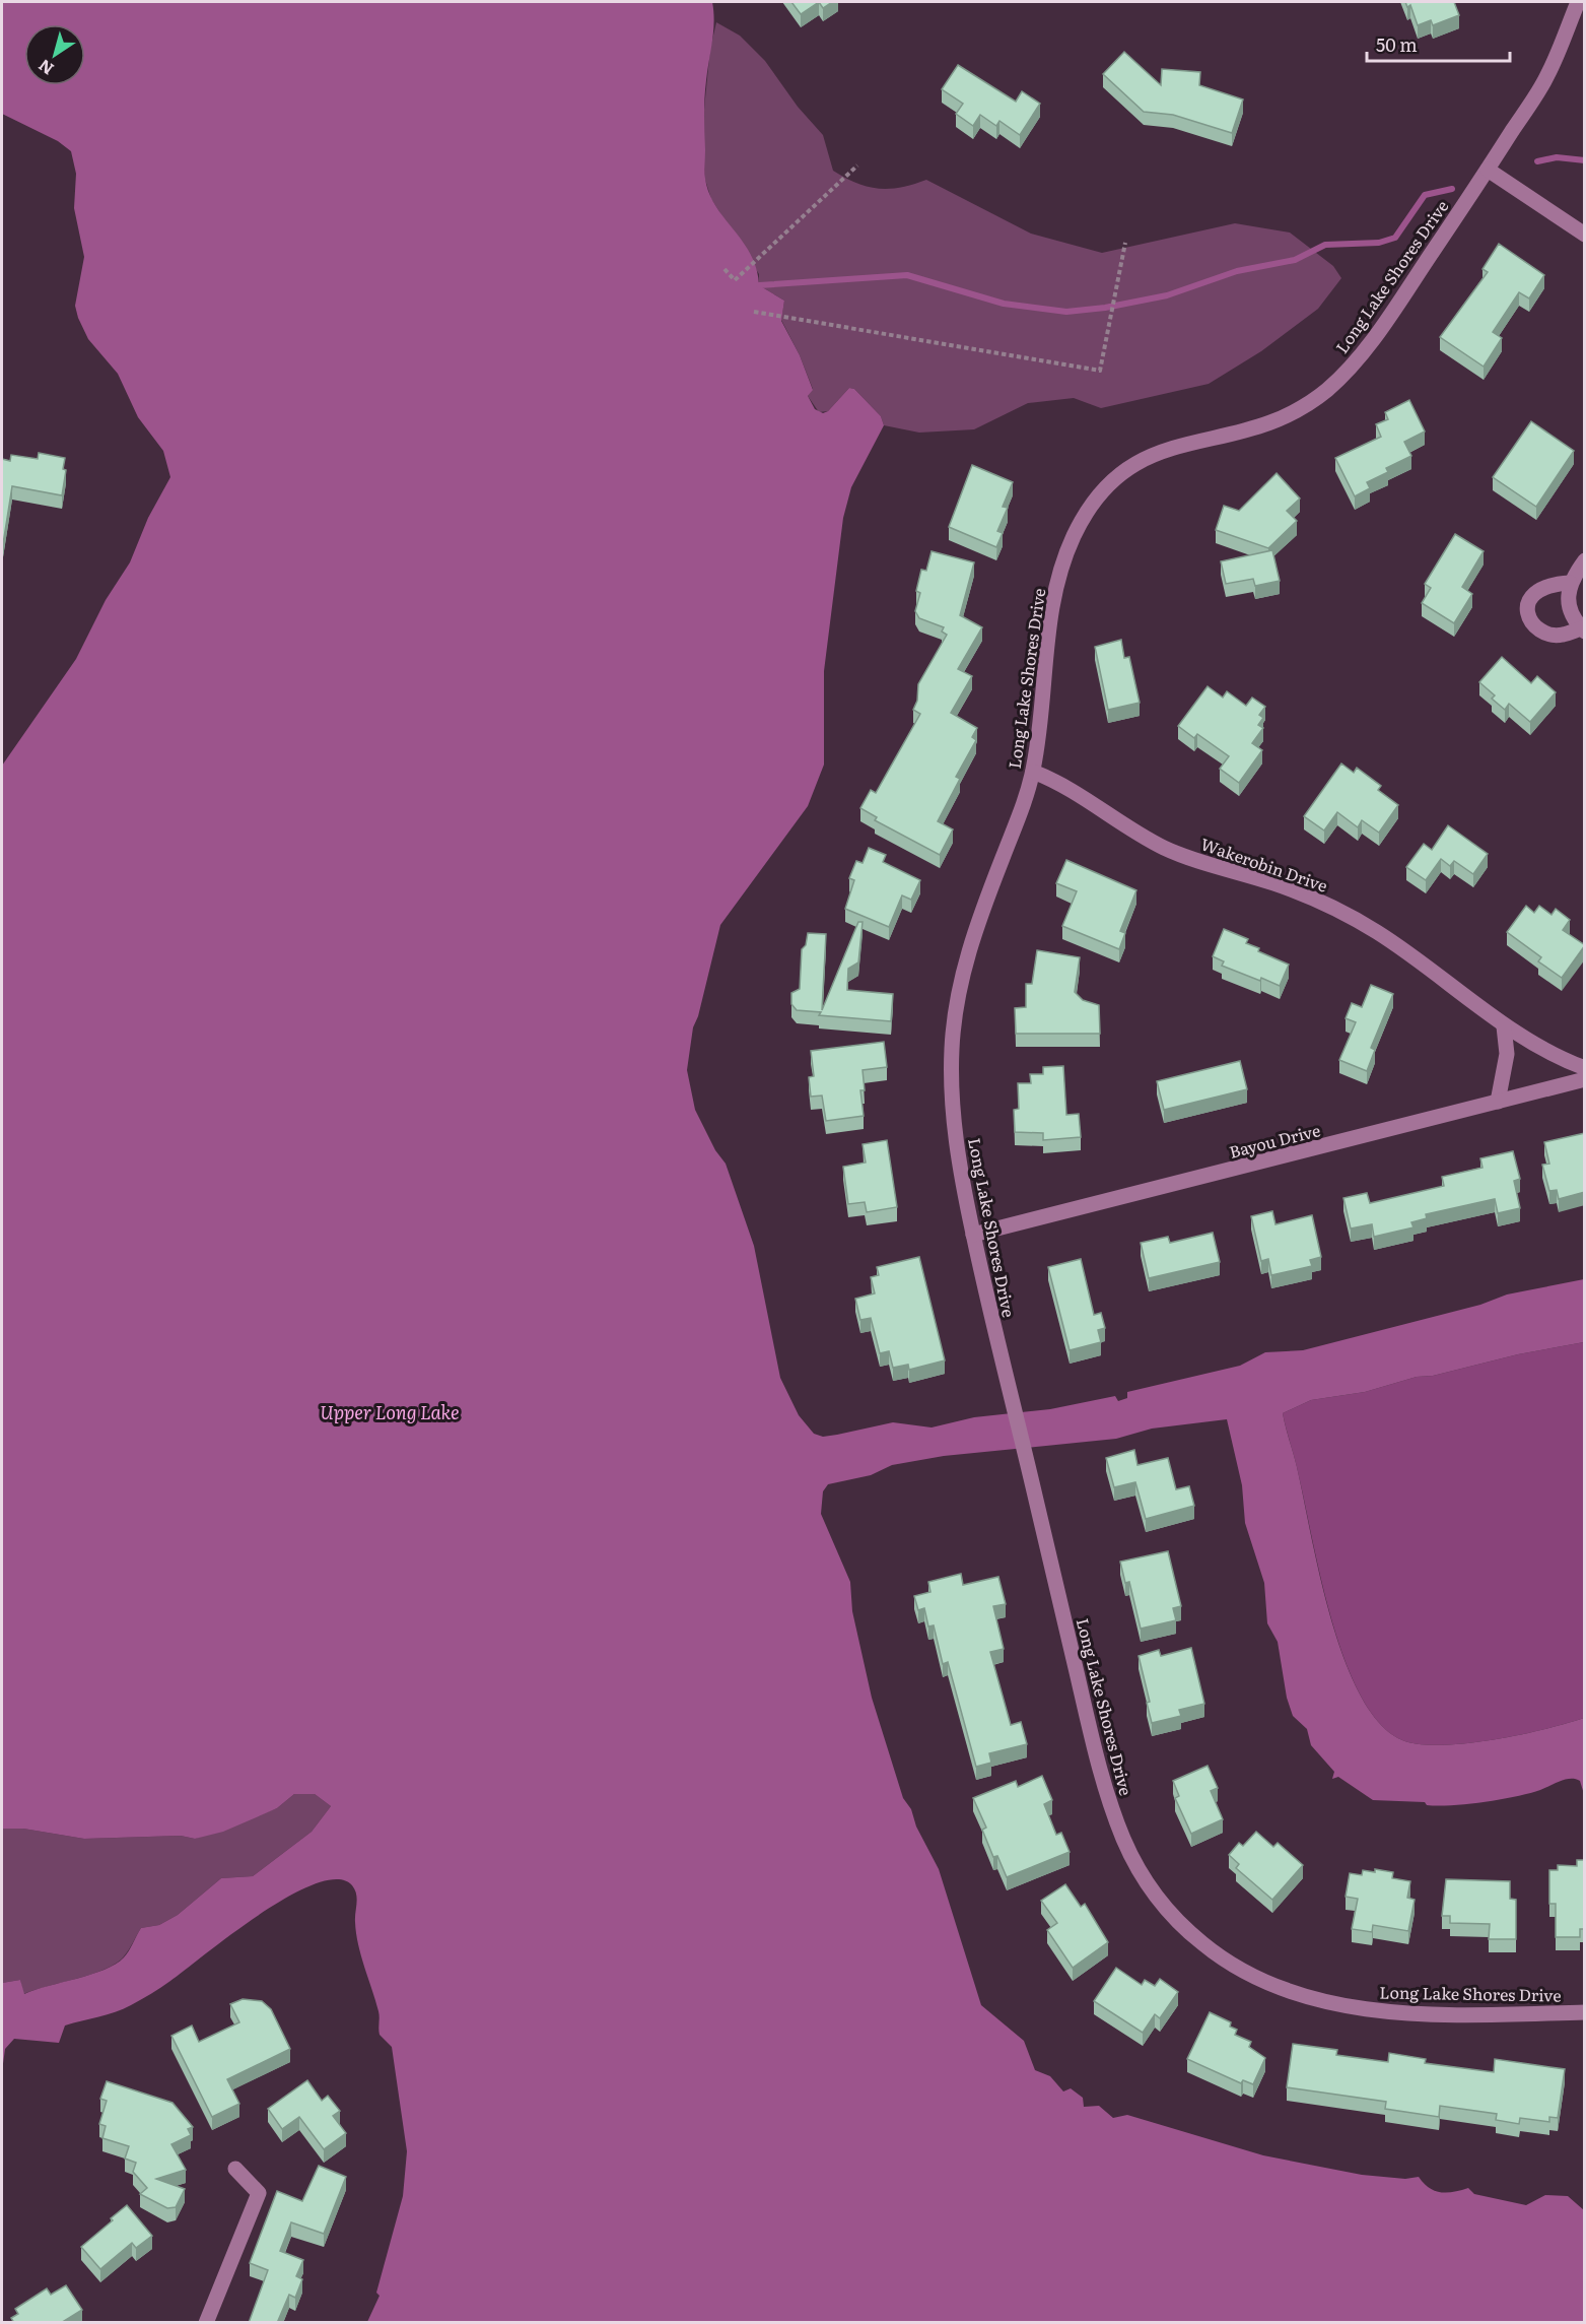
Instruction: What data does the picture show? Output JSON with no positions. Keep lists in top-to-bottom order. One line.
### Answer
{"streets":{"street":["Long Lake Shores Drive","Wakerobin Drive","Bayou Drive"]},"crossings":[["Long Lake Shores Drive","Wakerobin Drive"],["Long Lake Shores Drive","Bayou Drive"]],"water":["Upper Long Lake"],"scale_bar":"50 m","north":"bottom left"}
